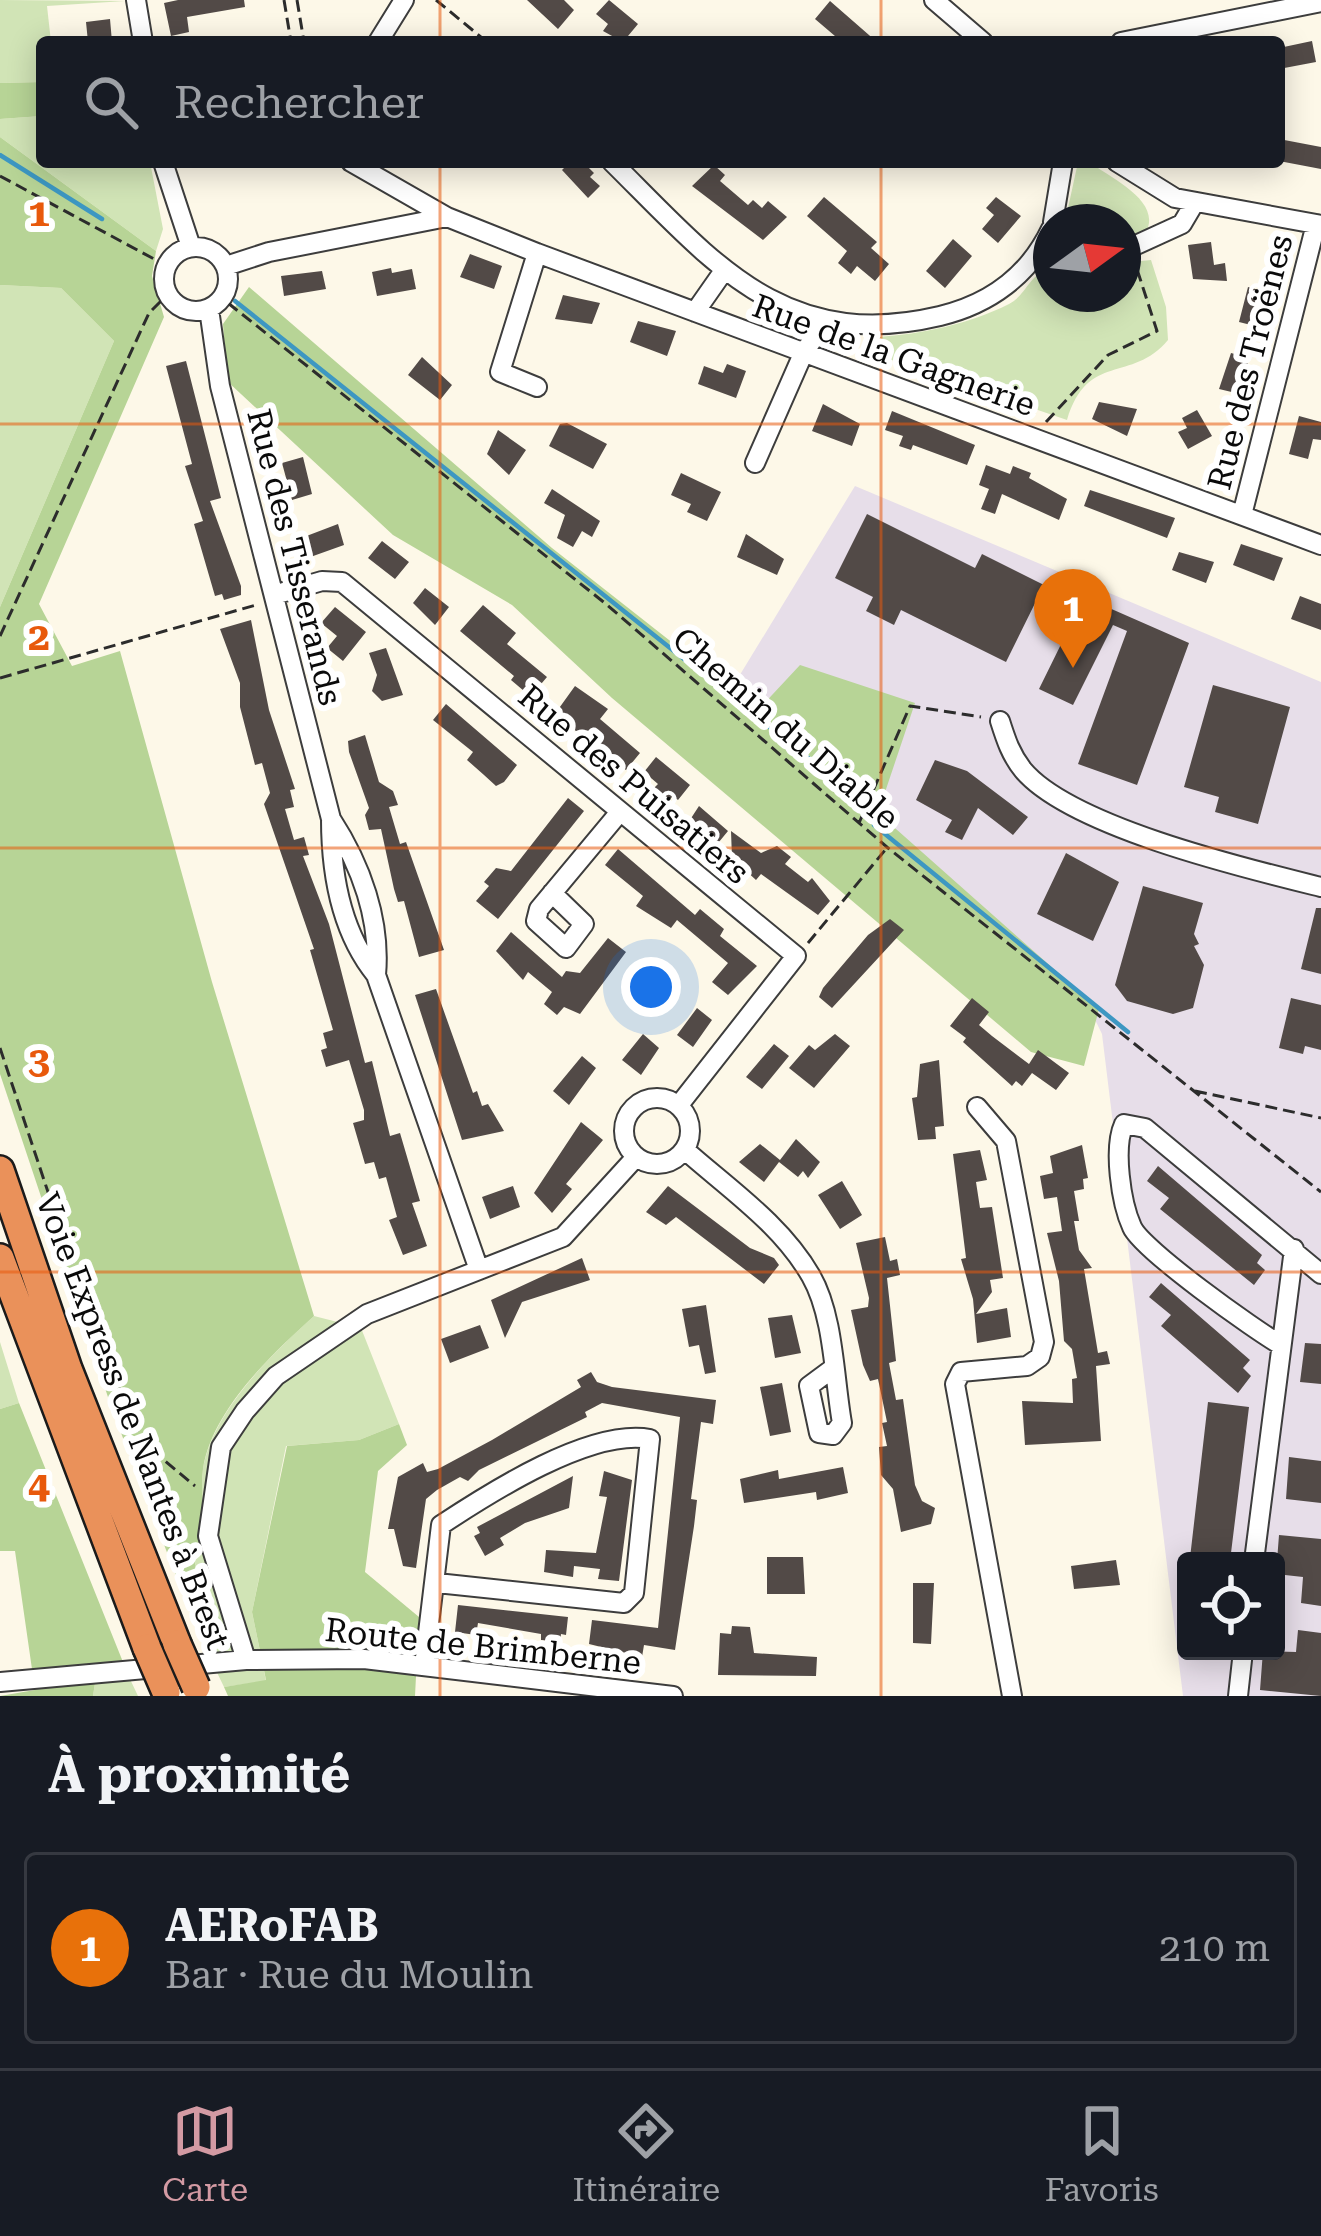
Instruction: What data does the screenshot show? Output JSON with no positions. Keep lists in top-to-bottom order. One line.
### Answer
{"streets":{"highway":["Voie Express de Nantes à Brest"],"street":["Rue de la Gagnerie","Rue des Troënes","Rue des Tisserands","Rue des Puisatiers","Route de Brimberne"],"path":["Chemin du Diable"]},"crossings":[["Rue de la Gagnerie","Rue des Troënes"],["Rue des Tisserands","Chemin du Diable"],["Rue des Tisserands","Rue des Puisatiers"]],"north":"right","page":{"search":"Rechercher","pins":"1","heading":"À proximité","list":[{"mark":"1","name":"AERoFAB","note":"Bar · Rue du Moulin","value":"210 m"}],"nav":["Carte","Itinéraire","Favoris"]},"grid":{"rows":["1","2","3","4"]}}
